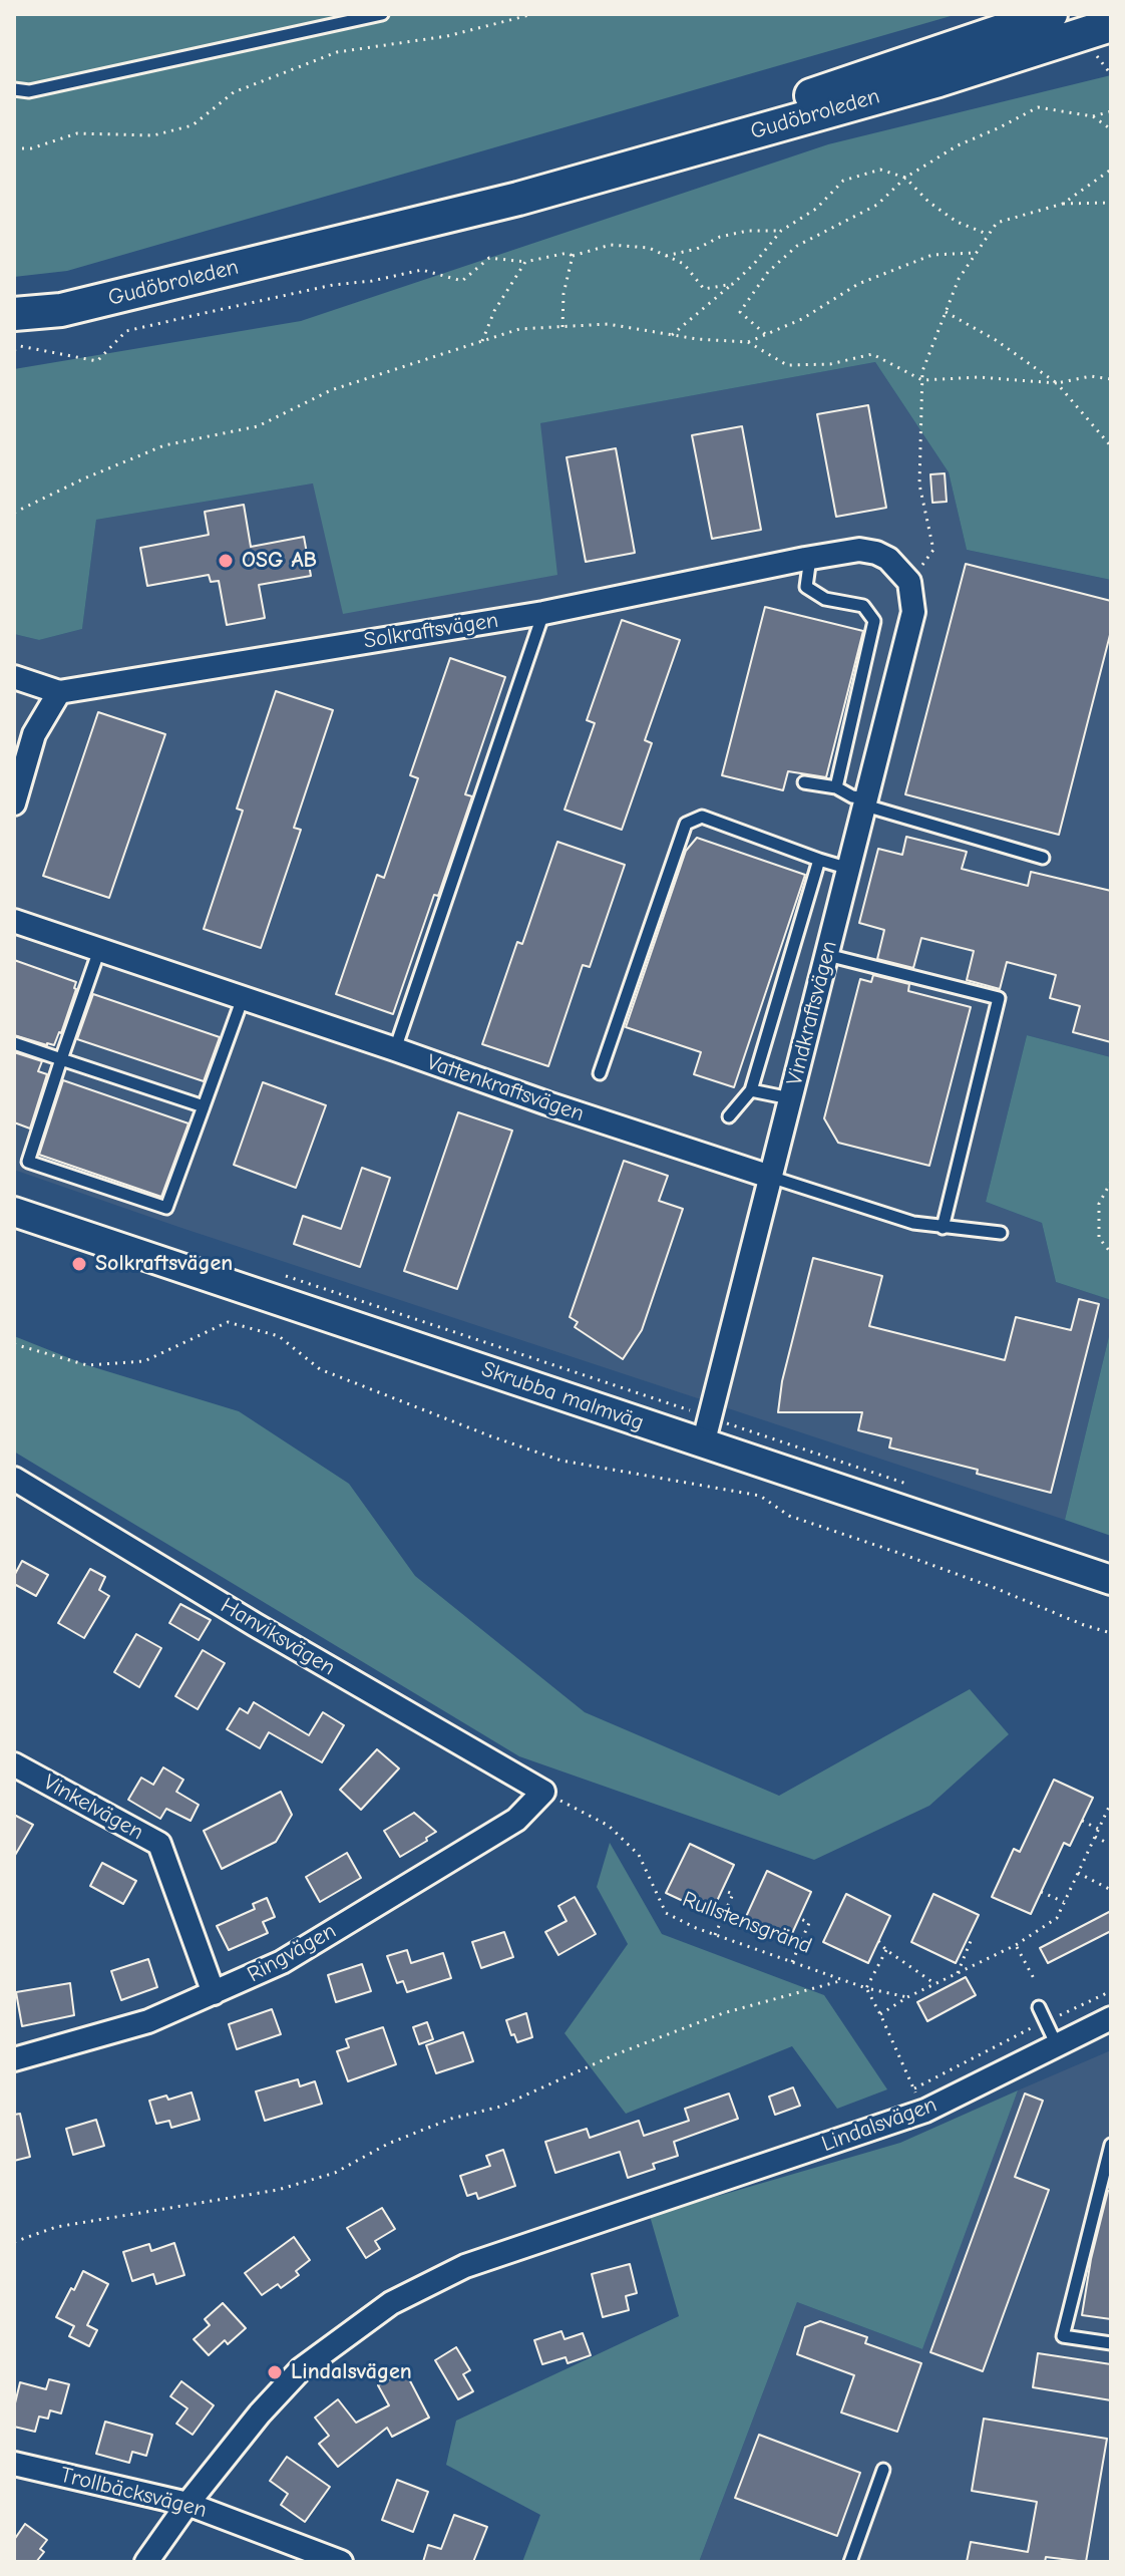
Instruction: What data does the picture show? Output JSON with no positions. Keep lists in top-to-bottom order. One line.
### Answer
{"streets":{"main road":["Gudöbroleden"],"street":["Solkraftsvägen","Vindkraftsvägen","Vattenkraftsvägen","Skrubba malmväg","Hanviksvägen","Vinkelvägen","Ringvägen","Lindalsvägen","Trollbäcksvägen"],"path":["Rullstensgränd"]},"crossings":[["Solkraftsvägen","Vindkraftsvägen"],["Vindkraftsvägen","Vattenkraftsvägen"],["Vindkraftsvägen","Skrubba malmväg"],["Hanviksvägen","Rullstensgränd"],["Hanviksvägen","Ringvägen"],["Vinkelvägen","Ringvägen"],["Rullstensgränd","Ringvägen"],["Lindalsvägen","Trollbäcksvägen"]],"places":["OSG AB","Solkraftsvägen","Lindalsvägen"]}
